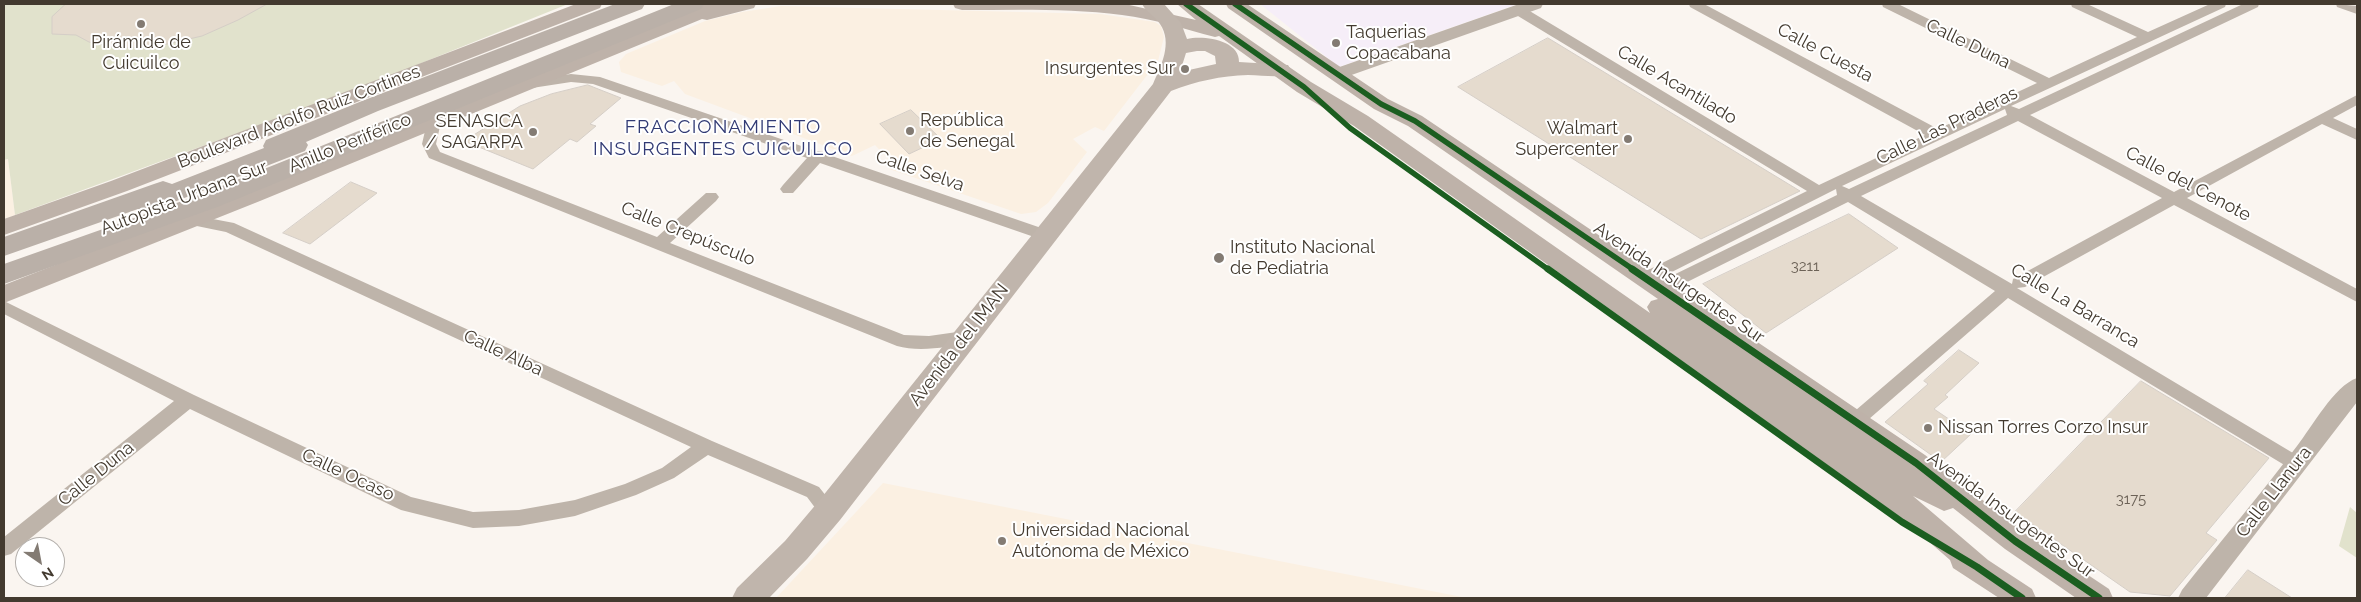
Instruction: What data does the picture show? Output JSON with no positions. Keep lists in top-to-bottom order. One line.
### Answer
{"streets":{"highway":["Anillo Periférico","Autopista Urbana Sur"],"main road":["Boulevard Adolfo Ruiz Cortines","Avenida Insurgentes Sur","Avenida del IMAN"],"street":["Calle Duna","Calle Cuesta","Calle Acantilado","Calle Las Praderas","Calle Selva","Calle del Cenote","Calle Crepúsculo","Calle La Barranca","Calle Alba","Calle Ocaso","Calle Llanura"]},"crossings":[["Calle Duna","Calle Las Praderas"],["Calle Duna","Calle Ocaso"],["Calle Cuesta","Calle Las Praderas"],["Calle Acantilado","Calle Las Praderas"],["Calle Acantilado","Calle La Barranca"],["Boulevard Adolfo Ruiz Cortines","Anillo Periférico"],["Boulevard Adolfo Ruiz Cortines","Autopista Urbana Sur"],["Calle Las Praderas","Calle del Cenote"],["Calle Las Praderas","Avenida Insurgentes Sur"],["Calle Las Praderas","Calle La Barranca"],["Anillo Periférico","Autopista Urbana Sur"],["Calle Selva","Avenida del IMAN"],["Calle Crepúsculo","Avenida del IMAN"],["Calle La Barranca","Calle Llanura"],["Avenida del IMAN","Calle Alba"],["Calle Alba","Calle Ocaso"]],"districts":["FRACCIONAMIENTO INSURGENTES CUICUILCO"],"places":["Pirámide de Cuicuilco","Taquerias Copacabana","Insurgentes Sur","República de Senegal","SENASICA / SAGARPA","Walmart Supercenter","Instituto Nacional de Pediatria","Nissan Torres Corzo Insur","Universidad Nacional Autónoma de México"],"house_numbers":["3211","3175"],"north":"bottom right"}
